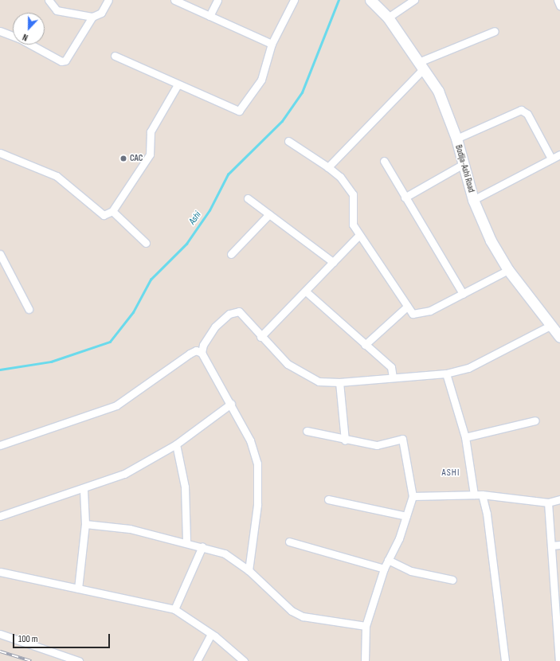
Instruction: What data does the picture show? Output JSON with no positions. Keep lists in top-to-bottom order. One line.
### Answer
{"streets":{"street":["Bodija-Ashi Road"]},"districts":["ASHI"],"water":["Ashi"],"places":["CAC"],"scale_bar":"100 m","north":"bottom"}
